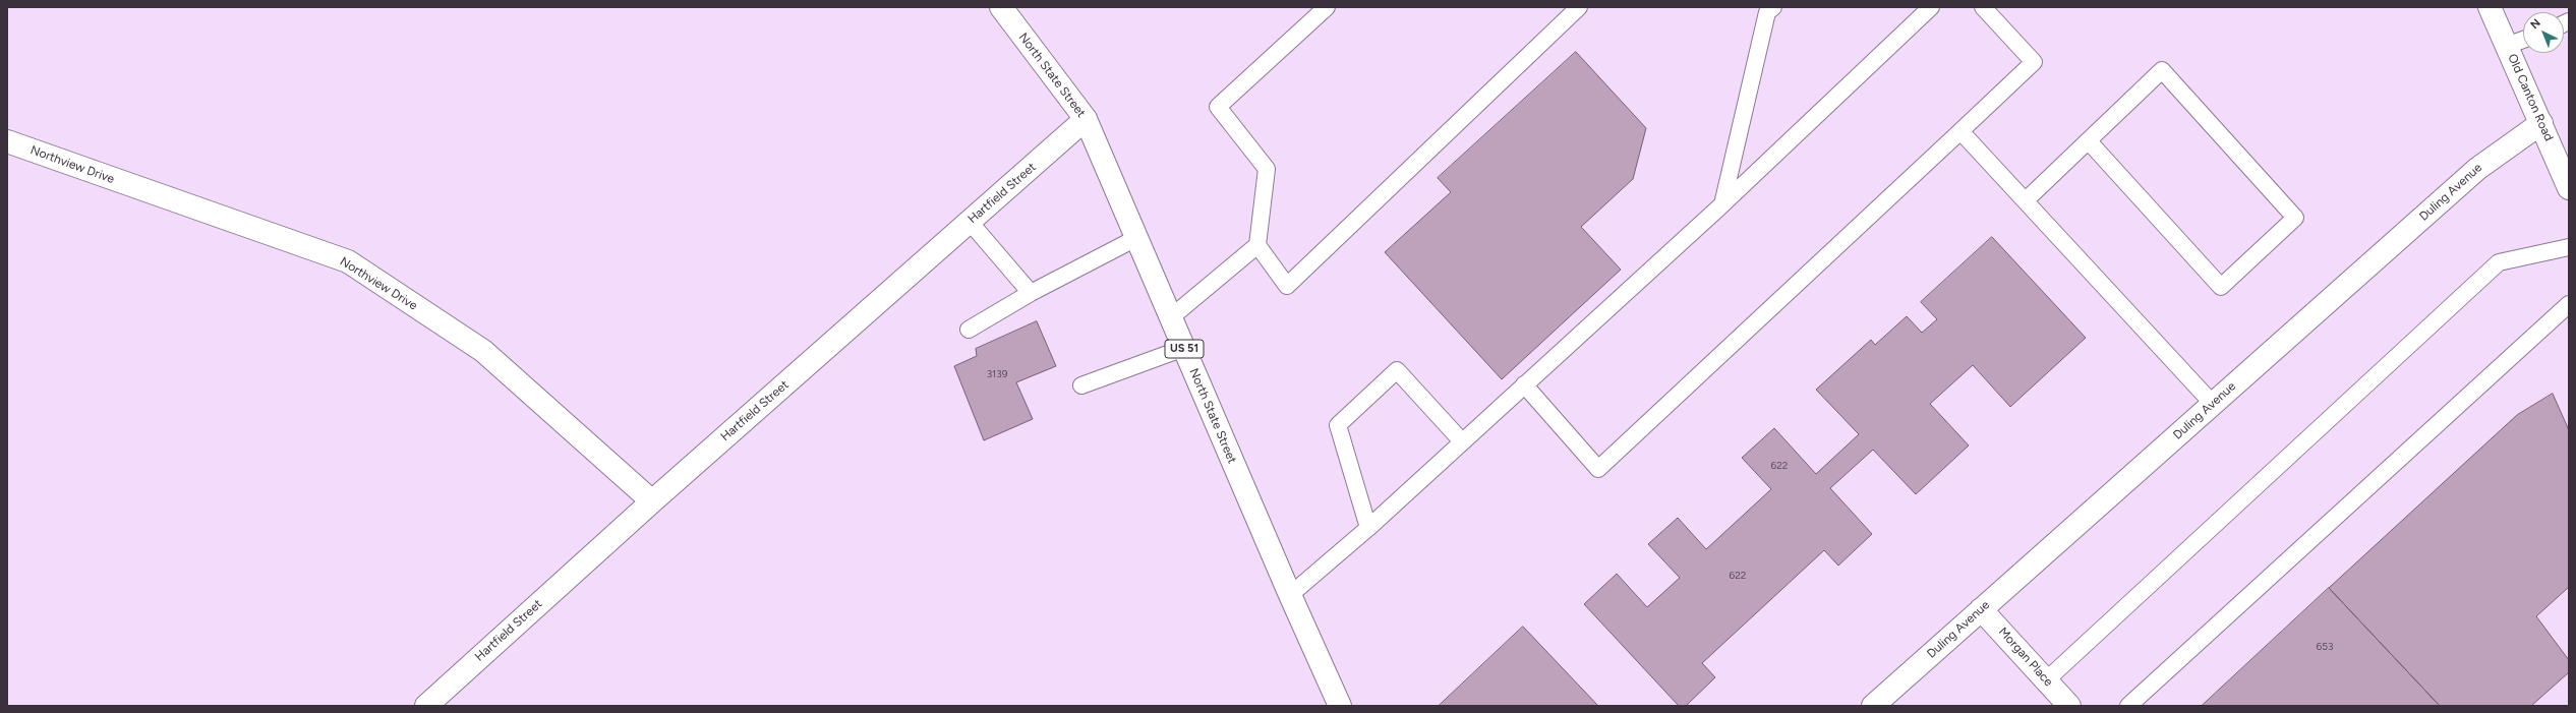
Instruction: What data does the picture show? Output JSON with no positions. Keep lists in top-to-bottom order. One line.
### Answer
{"streets":{"street":["North State Street","Old Canton Road","Northview Drive","Duling Avenue","Hartfield Street","US 51","Morgan Place"]},"crossings":[["North State Street","Hartfield Street"],["Old Canton Road","Duling Avenue"],["Northview Drive","Hartfield Street"],["Duling Avenue","Morgan Place"]],"house_numbers":["3139","622","622","653"],"north":"top left"}
